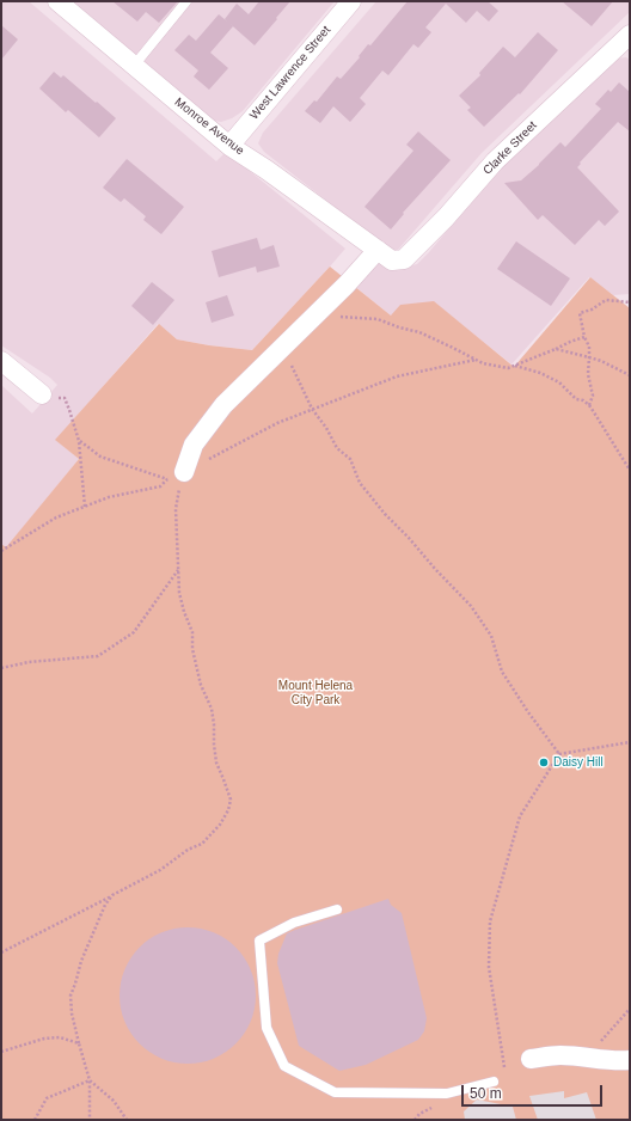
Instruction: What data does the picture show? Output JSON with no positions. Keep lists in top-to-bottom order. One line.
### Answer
{"streets":{"street":["West Lawrence Street","Monroe Avenue","Clarke Street"]},"crossings":[["West Lawrence Street","Monroe Avenue"],["Monroe Avenue","Clarke Street"]],"parks":["Mount Helena City Park"],"places":["Daisy Hill"],"scale_bar":"50 m"}
